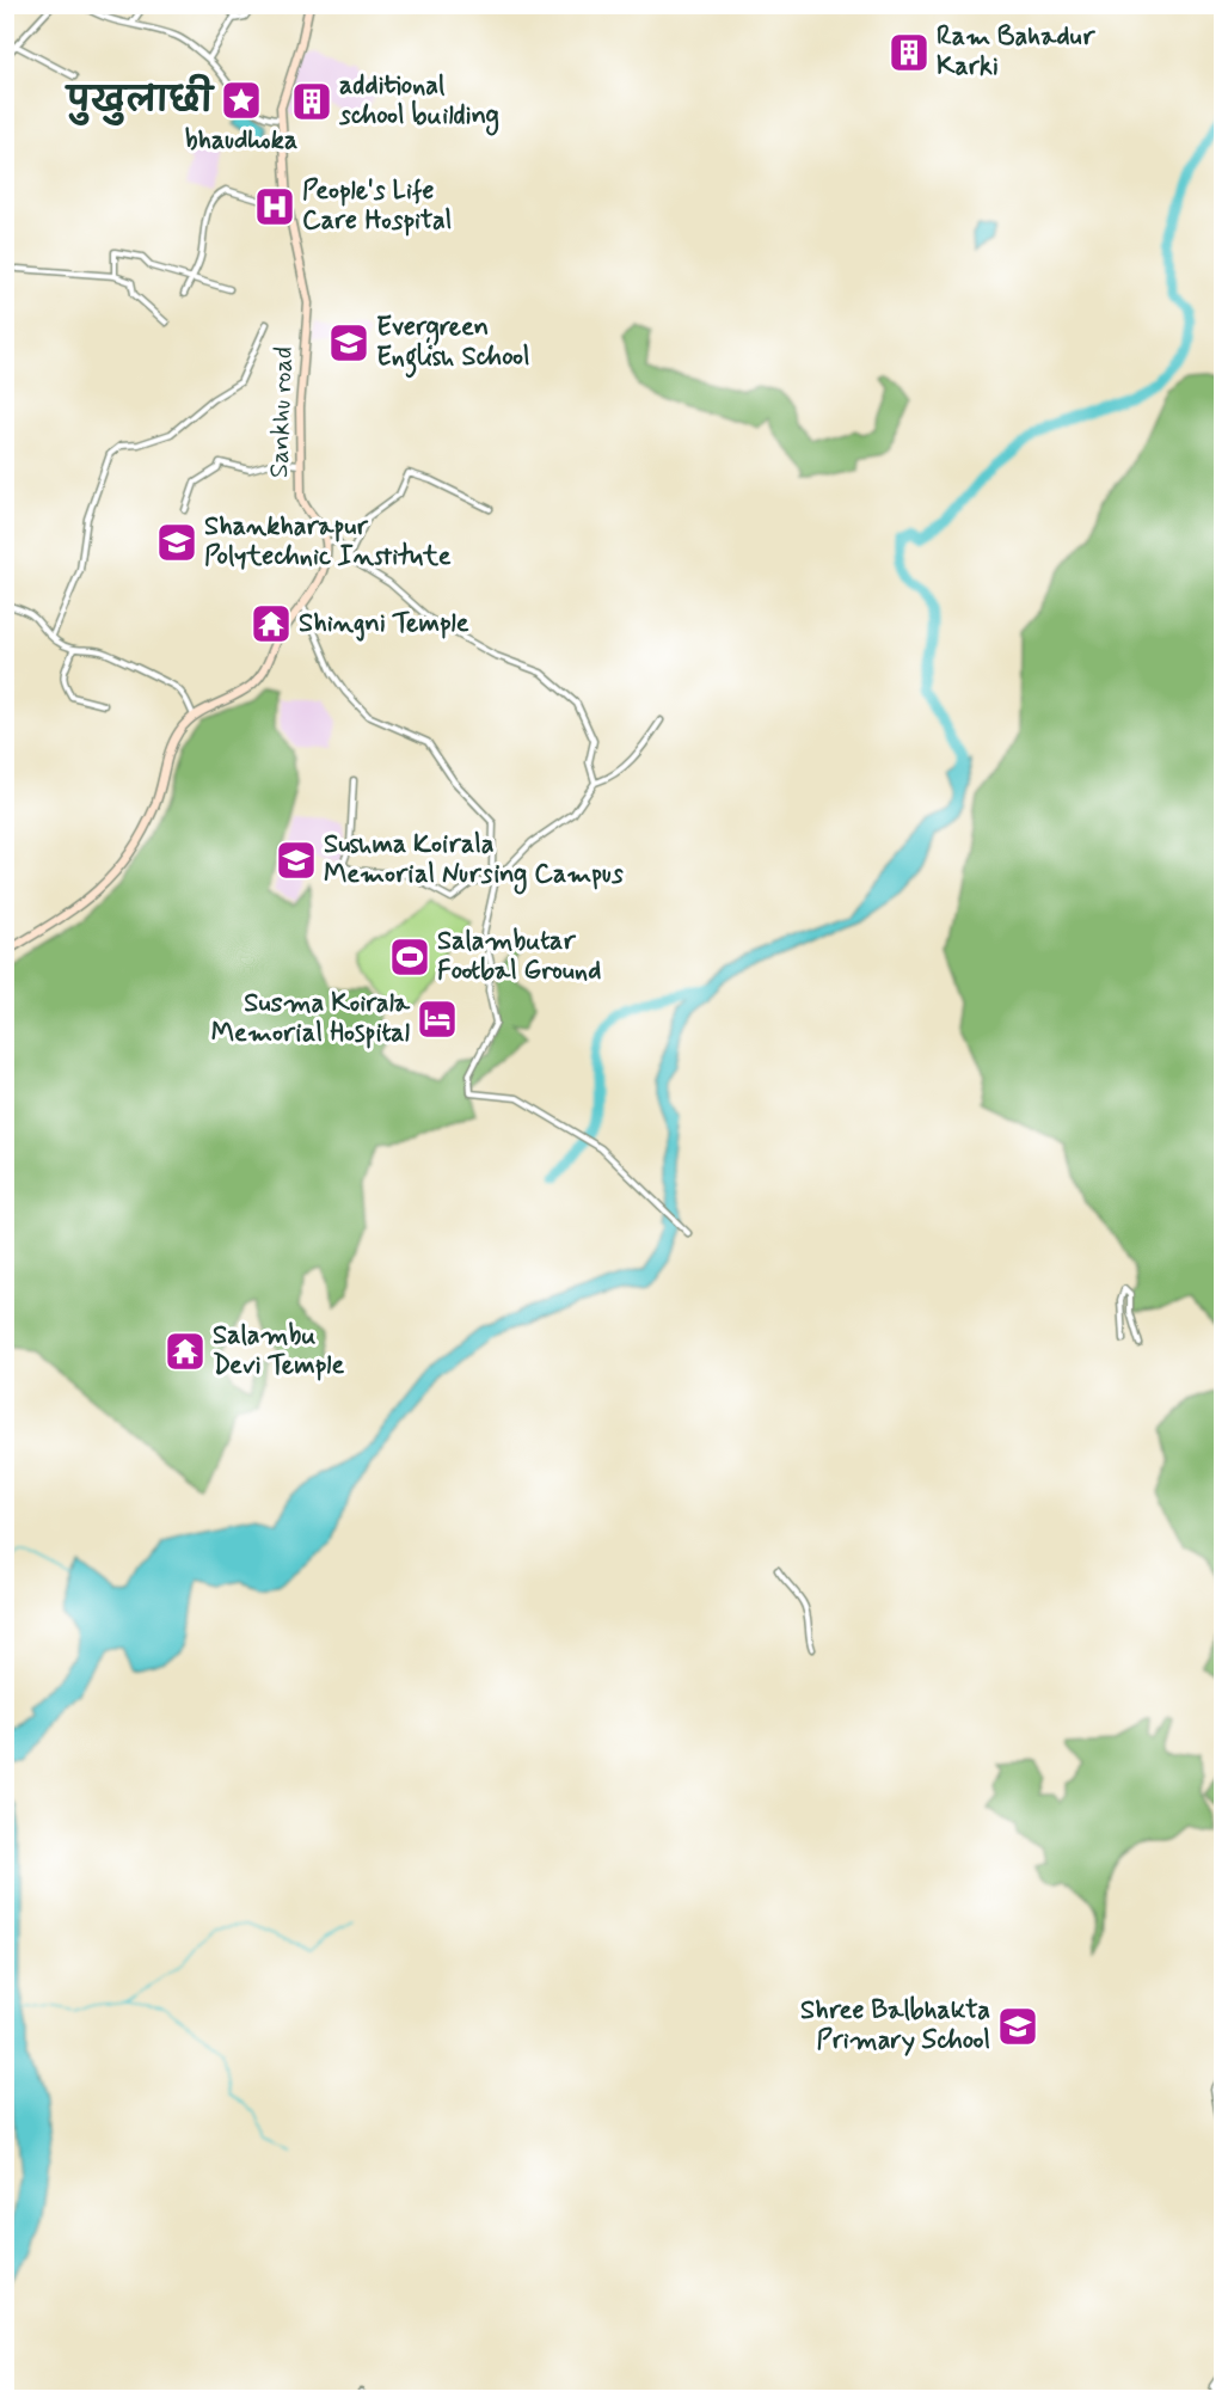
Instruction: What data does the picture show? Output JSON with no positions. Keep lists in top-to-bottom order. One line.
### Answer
{"streets":{"main road":["Sankhu road"]},"districts":["पुखुलाछी"],"places":{"building":["Ram Bahadur Karki","additional school building"],"place":["bhaudhoka"],"hospital":["People's Life Care Hospital"],"school or university":["Evergreen English School","Shankharapur Polytechnic Institute","Sushma Koirala Memorial Nursing Campus","Shree Balbhakta Primary School"],"temple":["Shingni Temple","Salambu Devi Temple"],"sports":["Salambutar Footbal Ground"],"hotel":["Susma Koirala Memorial Hospital"]}}
